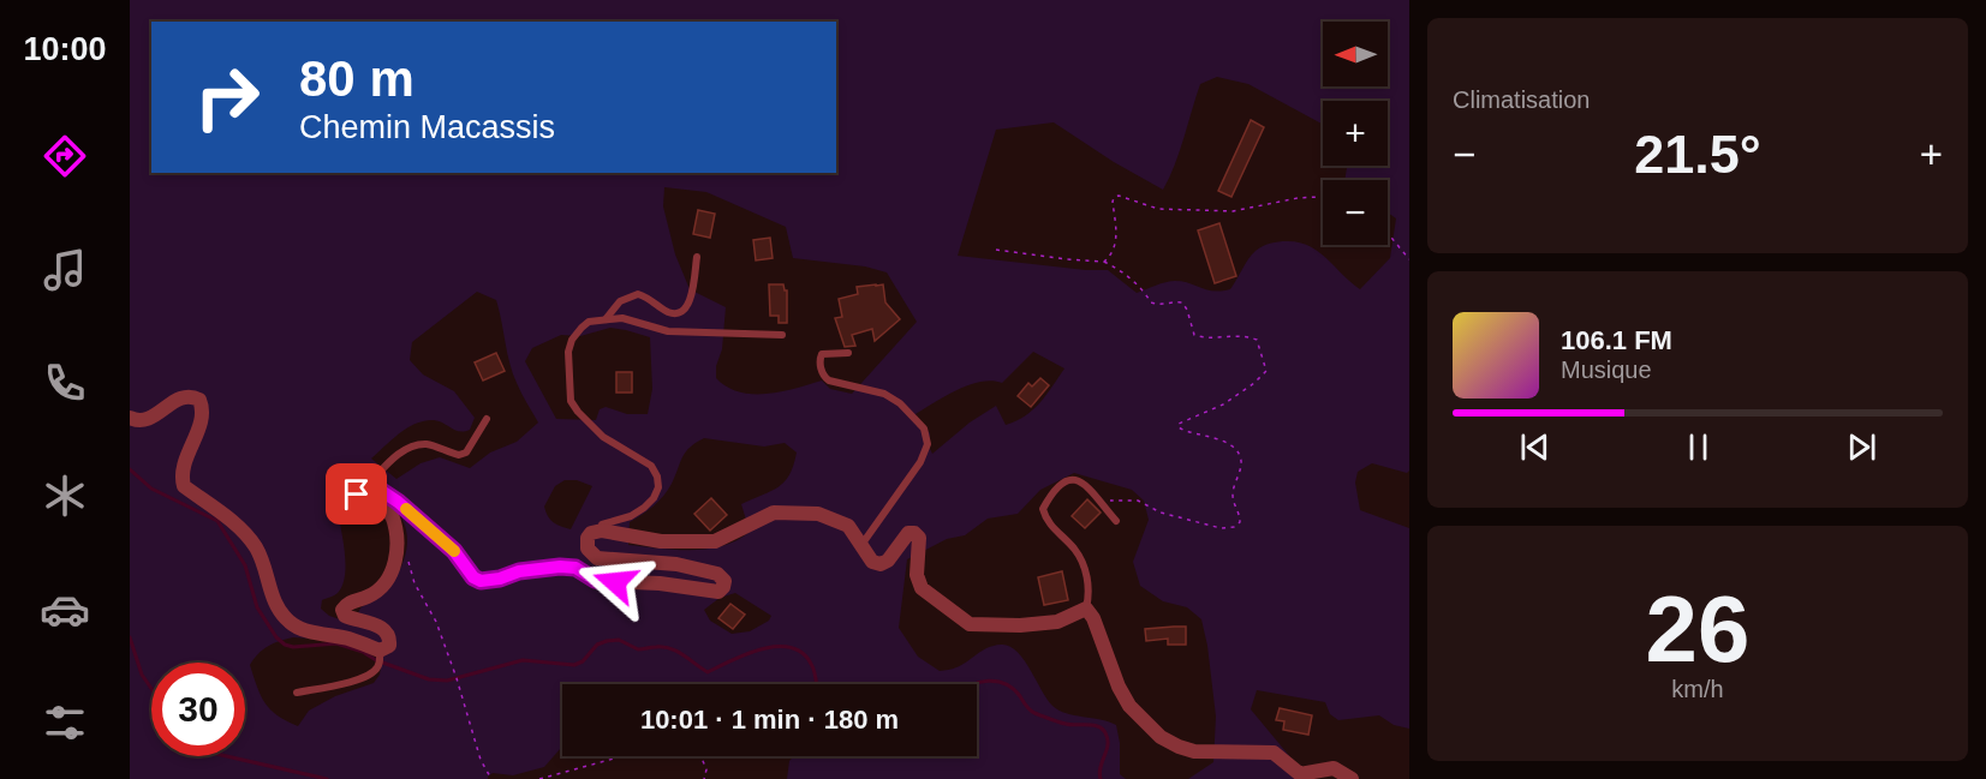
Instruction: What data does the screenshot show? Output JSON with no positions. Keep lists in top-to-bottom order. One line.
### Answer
{"north":"left","page":{"tabs":"10:00","tile":["Climatisation",["26","km/h"]],"map_buttons":["+","−"],"turn":["80 m","Chemin Macassis"],"heat":["−","21.5°","+"],"song":["106.1 FM","Musique"],"limit":"30","trip":"10:01 · 1 min · 180 m"}}
